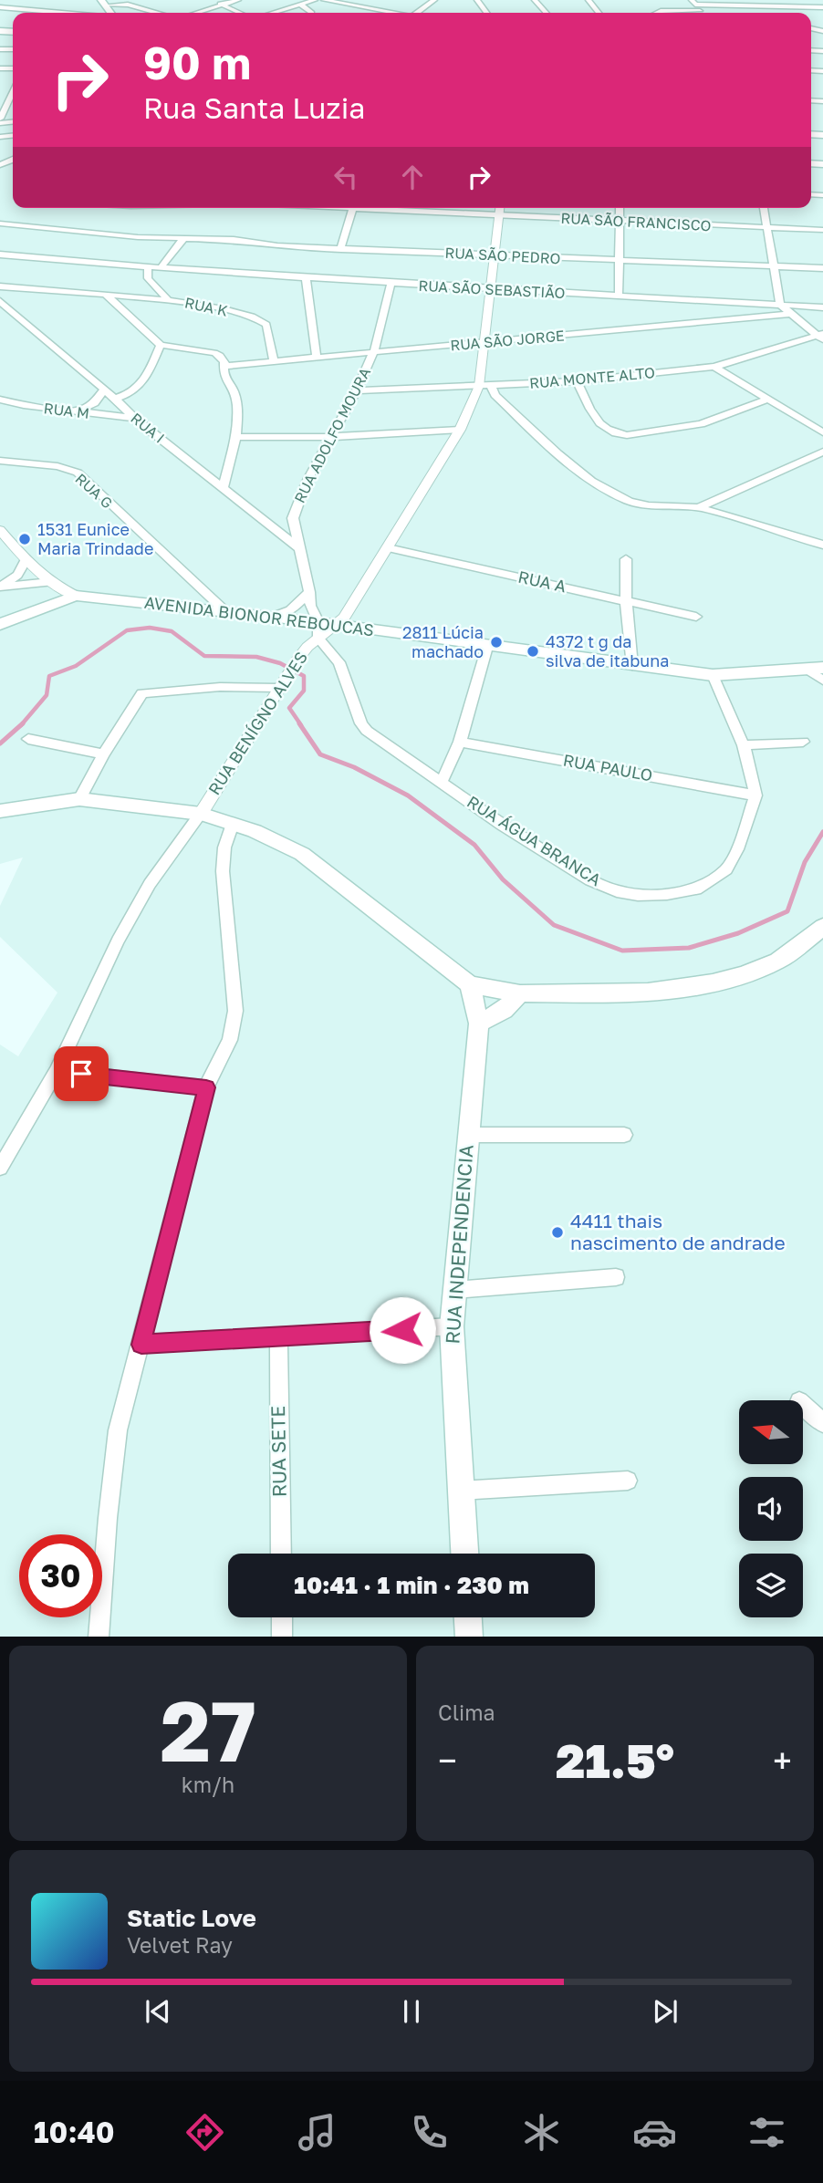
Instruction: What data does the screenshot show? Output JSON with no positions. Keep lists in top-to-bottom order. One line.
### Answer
{"streets":{"main road":["AVENIDA BIONOR REBOUCAS","RUA INDEPENDENCIA"],"street":["RUA SÃO FRANCISCO","RUA SÃO PEDRO","RUA SÃO SEBASTIÃO","RUA K","RUA SÃO JORGE","RUA MONTE ALTO","RUA M","RUA I","RUA ADOLFO MOURA","RUA G","RUA A","RUA BENÍGNO ALVES","RUA PAULO","RUA ÁGUA BRANCA","RUA SETE"]},"crossings":[["RUA SÃO FRANCISCO","RUA BENÍGNO ALVES"],["RUA SÃO PEDRO","RUA BENÍGNO ALVES"],["RUA SÃO SEBASTIÃO","RUA ADOLFO MOURA"],["RUA SÃO SEBASTIÃO","RUA BENÍGNO ALVES"],["RUA K","RUA SÃO JORGE"],["RUA SÃO JORGE","RUA ADOLFO MOURA"],["RUA SÃO JORGE","RUA BENÍGNO ALVES"],["RUA MONTE ALTO","RUA ADOLFO MOURA"],["RUA MONTE ALTO","RUA BENÍGNO ALVES"],["RUA M","RUA I"],["RUA I","RUA ADOLFO MOURA"],["RUA ADOLFO MOURA","AVENIDA BIONOR REBOUCAS"],["RUA ADOLFO MOURA","RUA BENÍGNO ALVES"],["RUA ADOLFO MOURA","RUA ÁGUA BRANCA"],["RUA G","AVENIDA BIONOR REBOUCAS"],["RUA A","RUA BENÍGNO ALVES"],["AVENIDA BIONOR REBOUCAS","RUA BENÍGNO ALVES"],["AVENIDA BIONOR REBOUCAS","RUA ÁGUA BRANCA"],["RUA BENÍGNO ALVES","RUA ÁGUA BRANCA"],["RUA PAULO","RUA ÁGUA BRANCA"]],"places":["1531 Eunice Maria Trindade","2811 Lúcia machado","4372 t g da silva de itabuna","4411 thais nascimento de andrade"],"north":"left","page":{"turn":["90 m","Rua Santa Luzia"],"limit":"30","trip":"10:41 · 1 min · 230 m","tile":[["27","km/h"],"Clima"],"heat":["−","21.5°","+"],"song":["Static Love","Velvet Ray"],"tabs":"10:40"}}
